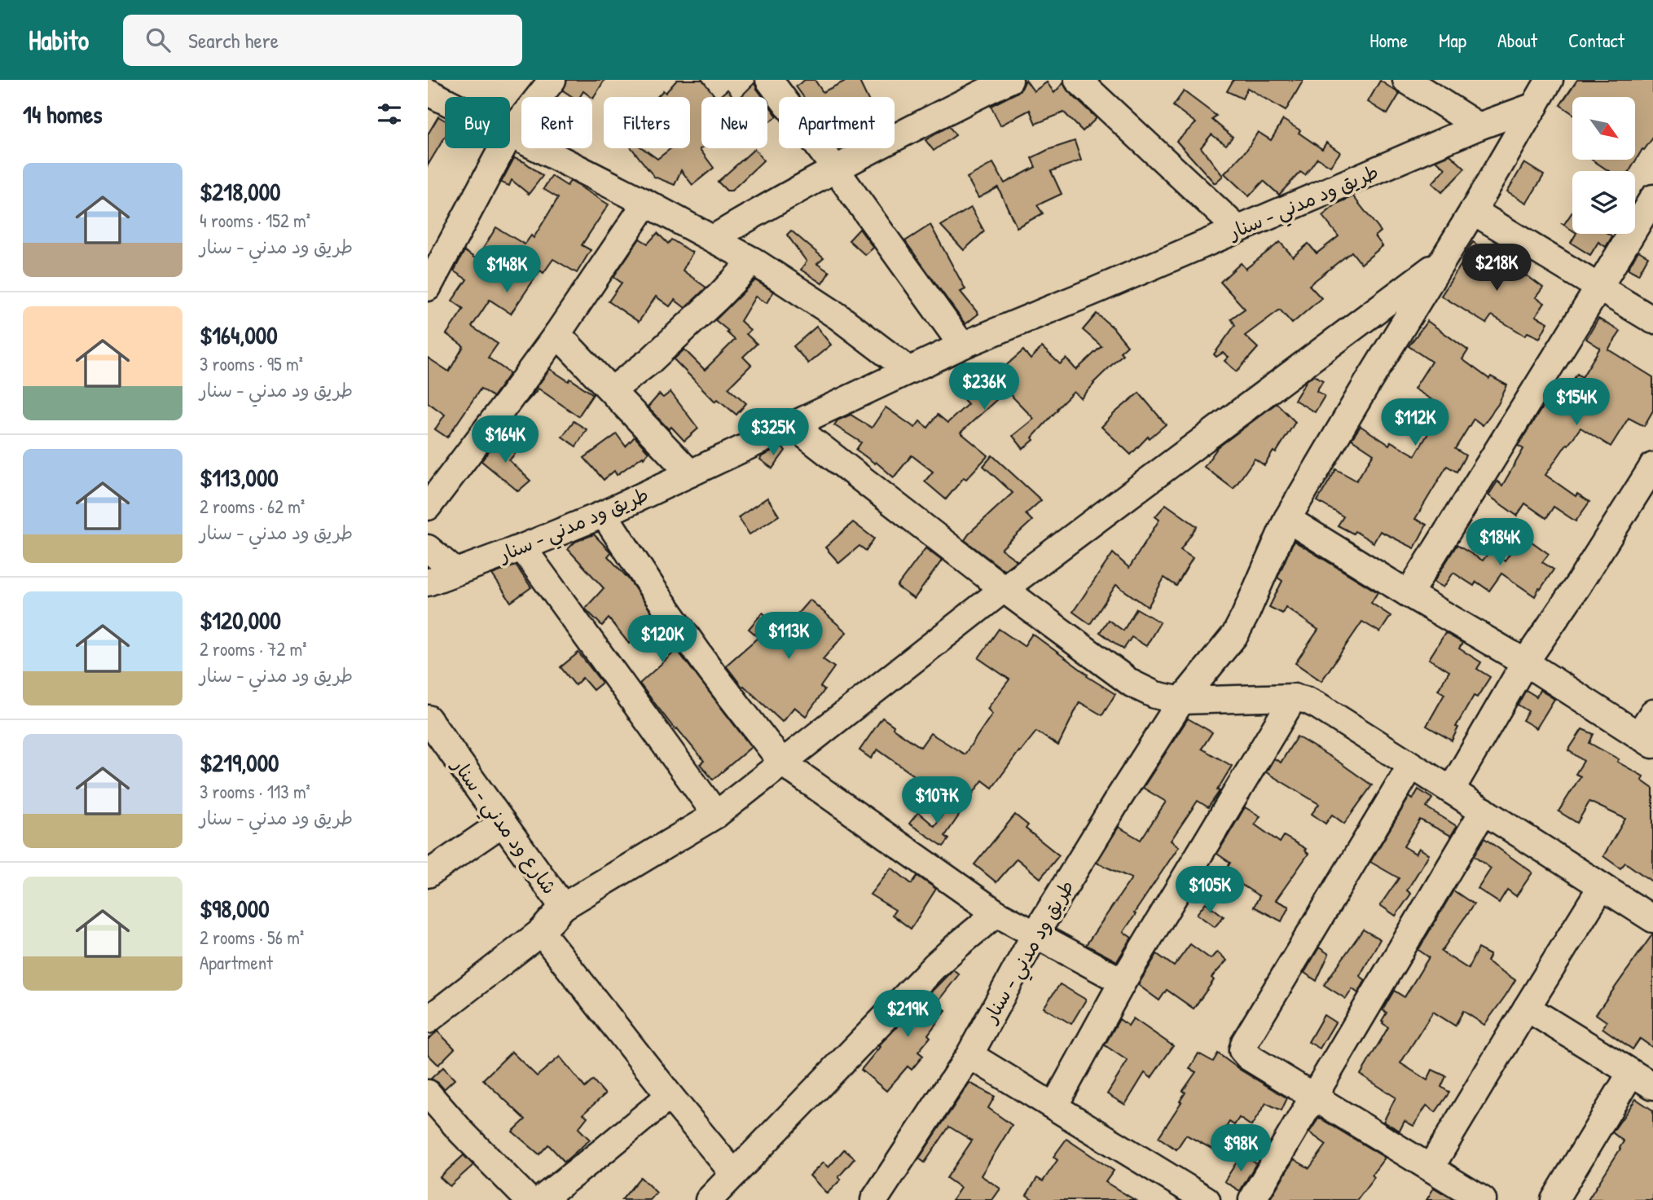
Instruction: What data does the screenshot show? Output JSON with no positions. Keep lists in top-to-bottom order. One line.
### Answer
{"streets":{"street":["طريق ود مدني - سنار","شارع ود مدني - سنار"]},"crossings":[["طريق ود مدني - سنار","شارع ود مدني - سنار"]],"north":"bottom right","page":{"header":"Habito","search":"Search here","nav":["Home","Map","About","Contact"],"heading":"14 homes","chip":["Buy","Rent","Filters","New","Apartment"],"list":[{"name":"$218,000","note":"4 rooms · 152 m² · طريق ود مدني - سنار"},{"name":"$164,000","note":"3 rooms · 95 m² · طريق ود مدني - سنار"},{"name":"$113,000","note":"2 rooms · 62 m² · طريق ود مدني - سنار"},{"name":"$120,000","note":"2 rooms · 72 m² · طريق ود مدني - سنار"},{"name":"$219,000","note":"3 rooms · 113 m² · طريق ود مدني - سنار"},{"name":"$98,000","note":"2 rooms · 56 m² · Apartment"}],"price":["$218K","$148K","$236K","$154K","$112K","$325K","$164K","$184K","$113K","$120K","$107K","$105K","$219K","$98K"]}}
